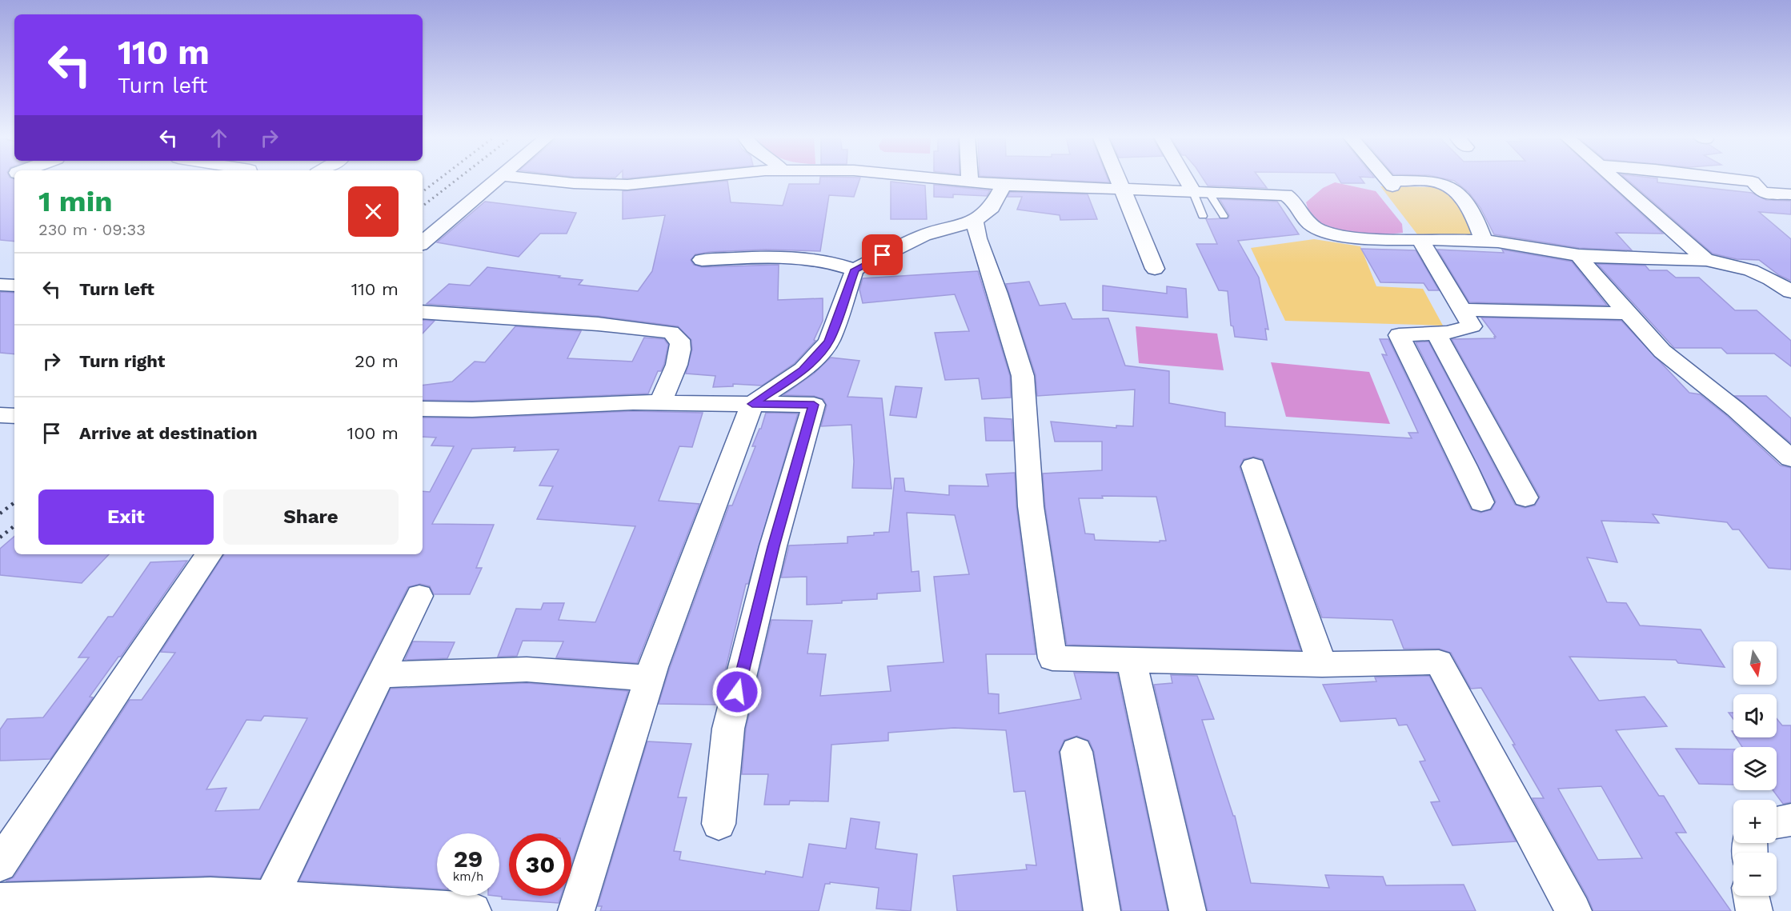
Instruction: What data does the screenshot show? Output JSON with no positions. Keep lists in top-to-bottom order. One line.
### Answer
{"north":"bottom","page":{"turn":["110 m","Turn left"],"heading":["1 min","230 m · 09:33"],"list":[{"name":"Turn left","value":"110 m"},{"name":"Turn right","value":"20 m"},{"name":"Arrive at destination","value":"100 m"}],"buttons":["Exit","Share"],"map_buttons":["+","−"],"speed":"29 km/h","limit":"30"}}
